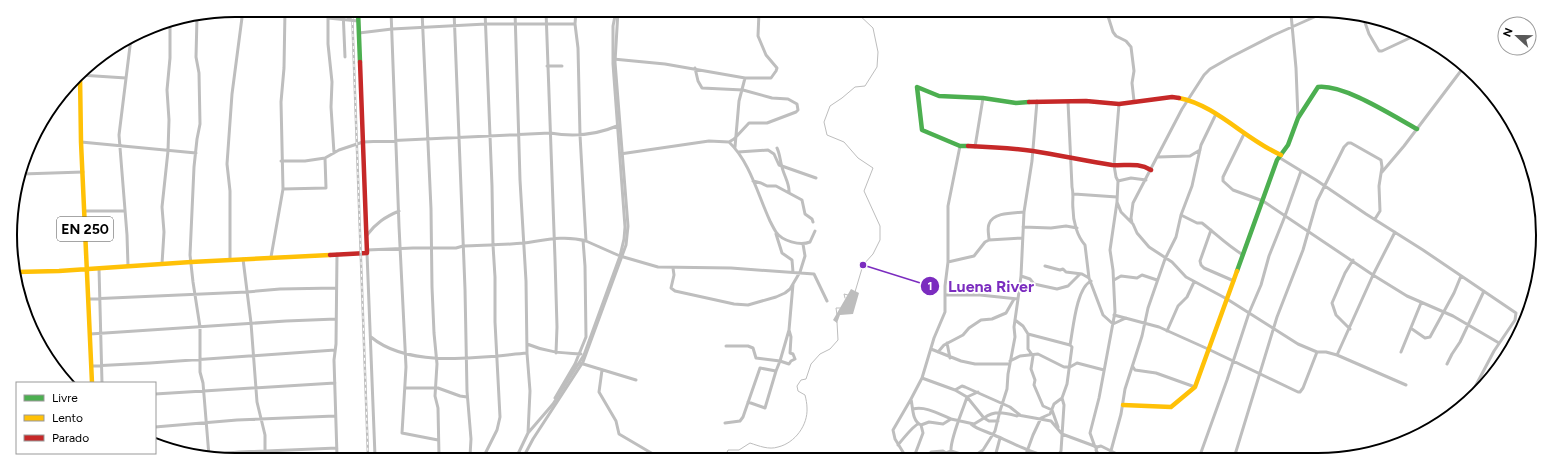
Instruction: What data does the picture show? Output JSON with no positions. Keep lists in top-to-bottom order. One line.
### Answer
{"streets":{"street":["EN 250"]},"places":["Luena River"],"legend":["Livre","Lento","Parado"],"north":"left"}
